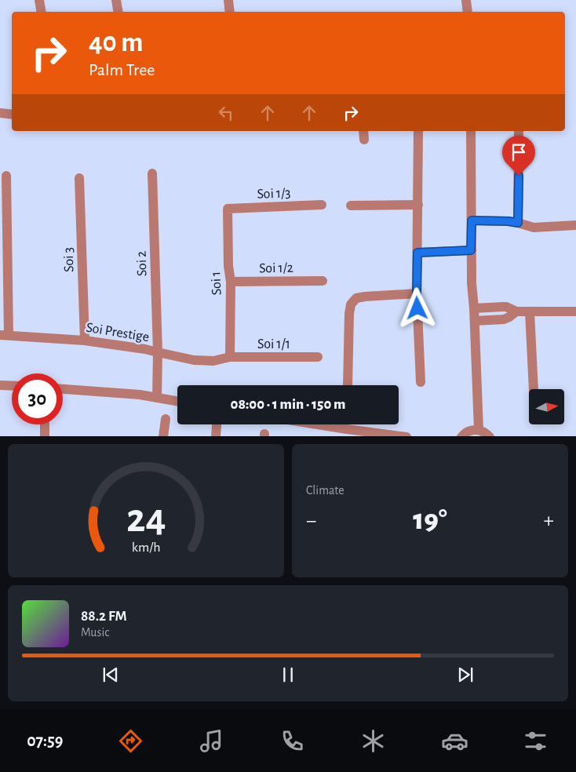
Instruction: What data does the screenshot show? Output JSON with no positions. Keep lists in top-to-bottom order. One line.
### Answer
{"streets":{"street":["Soi 1/3","Soi 3","Soi 2","Soi 1/2","Soi 1","Soi Prestige","Soi 1/1"]},"crossings":[["Soi 1/3","Soi 1"],["Soi 3","Soi Prestige"],["Soi 2","Soi Prestige"],["Soi 1/2","Soi 1"],["Soi 1","Soi Prestige"],["Soi 1","Soi 1/1"],["Soi Prestige","Soi 1/1"]],"north":"right","page":{"turn":["40 m","Palm Tree"],"limit":"30","trip":"08:00 · 1 min · 150 m","tile":"Climate","heat":["−","19°","+"],"song":["88.2 FM","Music"],"tabs":"07:59","gauge":["24","km/h"]}}
